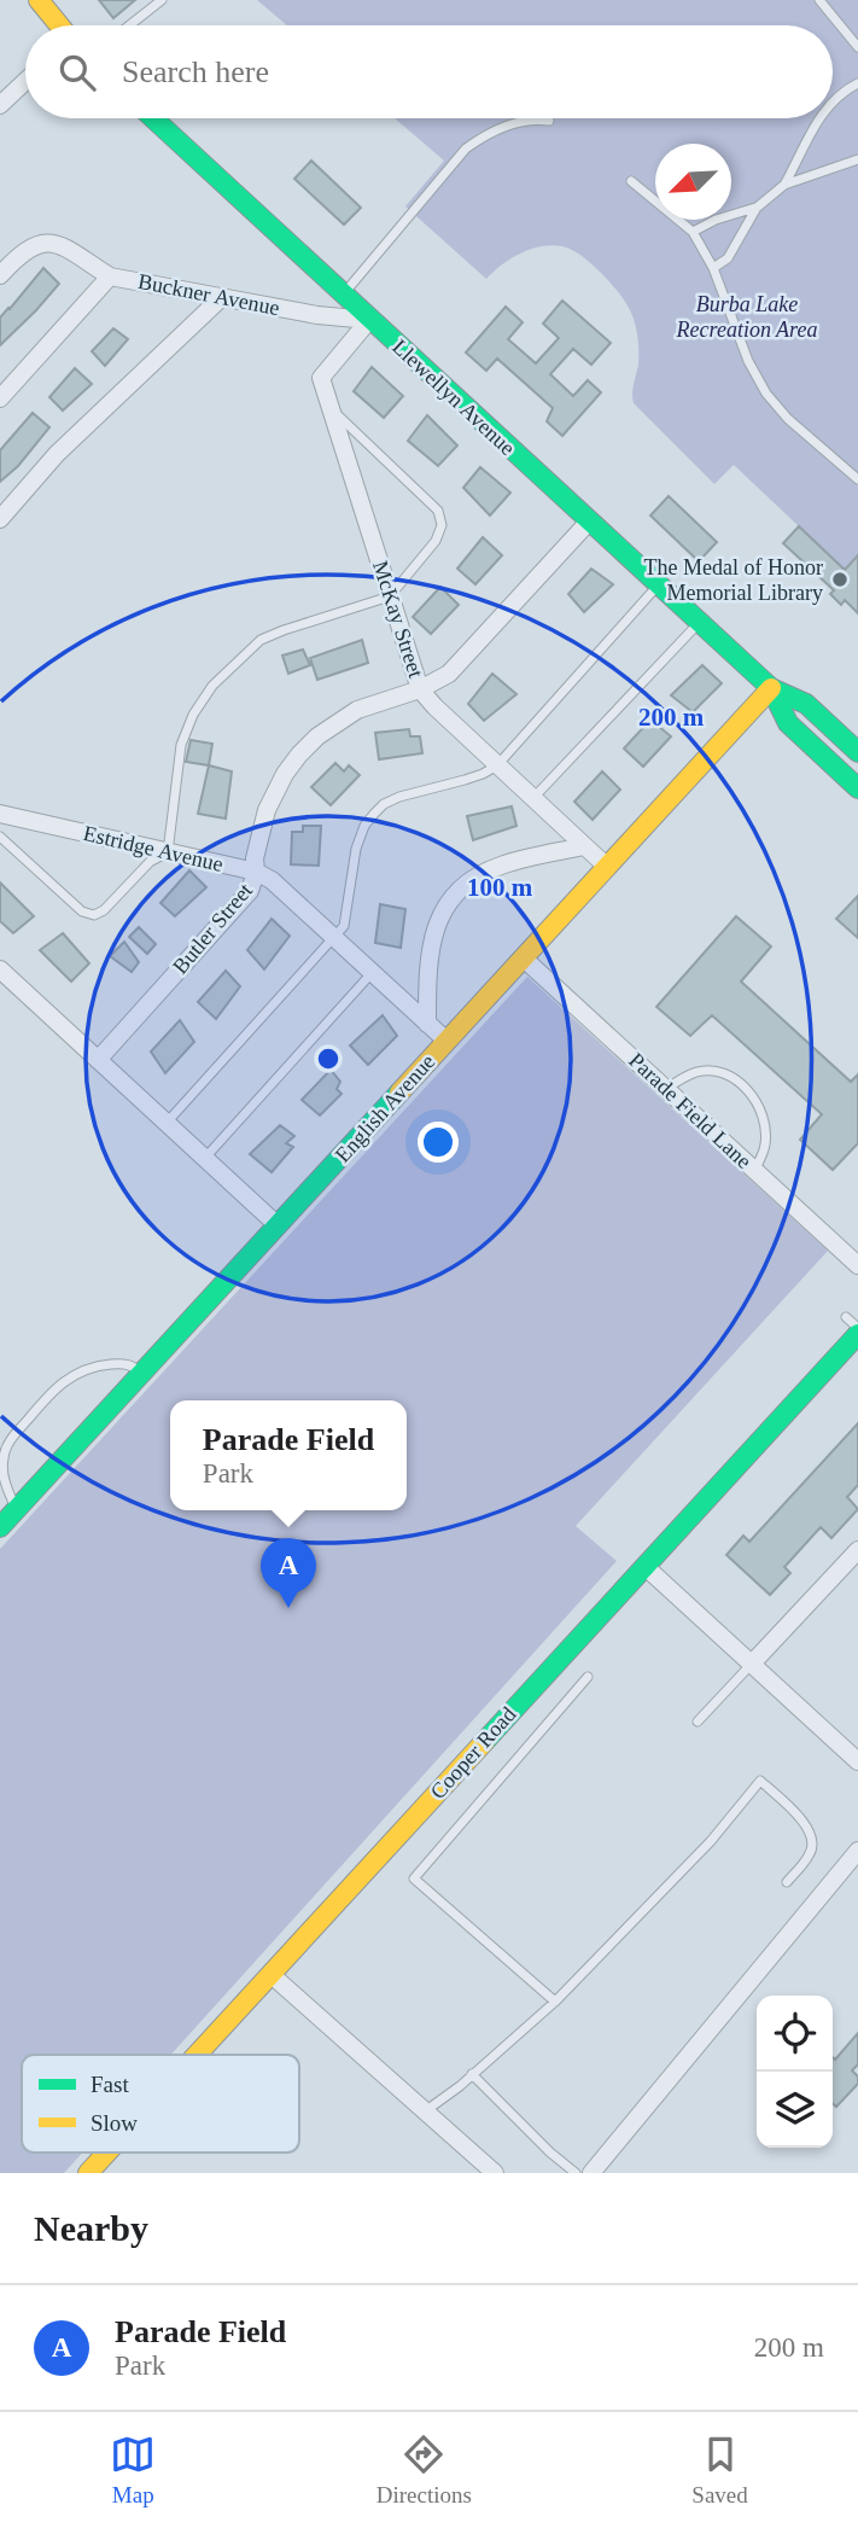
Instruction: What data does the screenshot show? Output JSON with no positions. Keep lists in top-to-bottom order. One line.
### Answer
{"streets":{"street":["Buckner Avenue","Llewellyn Avenue","McKay Street","Estridge Avenue","Butler Street","English Avenue","Parade Field Lane","Cooper Road"]},"crossings":[["Buckner Avenue","Llewellyn Avenue"],["Buckner Avenue","McKay Street"],["Llewellyn Avenue","McKay Street"],["Llewellyn Avenue","Butler Street"],["Llewellyn Avenue","English Avenue"],["McKay Street","Butler Street"],["McKay Street","English Avenue"],["Estridge Avenue","Butler Street"],["Estridge Avenue","English Avenue"],["English Avenue","Parade Field Lane"]],"parks":["Burba Lake Recreation Area"],"places":["The Medal of Honor Memorial Library"],"legend":["Fast","Slow"],"north":"bottom left","page":{"search":"Search here","popup":["Parade Field","Park"],"pins":"A","heading":"Nearby","list":[{"mark":"A","name":"Parade Field","note":"Park","value":"200 m"}],"nav":["Map","Directions","Saved"]},"rings":["200 m","100 m"]}
